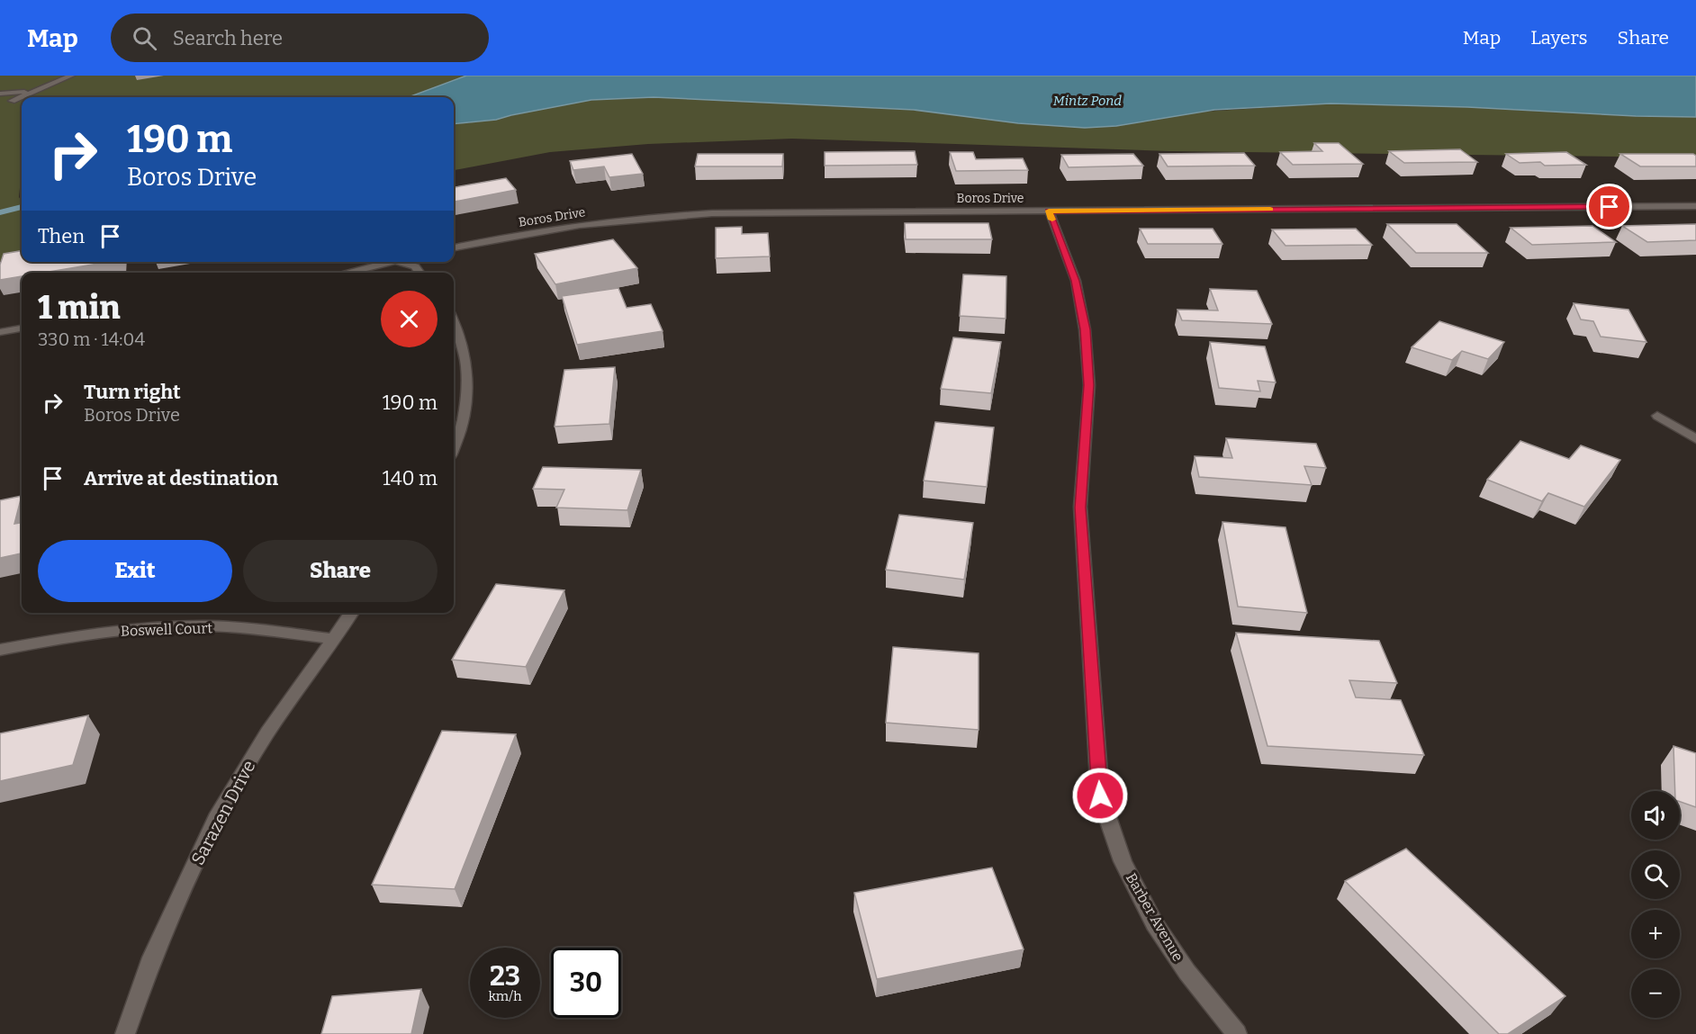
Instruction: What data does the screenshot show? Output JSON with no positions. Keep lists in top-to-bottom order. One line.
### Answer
{"streets":{"street":["Boros Drive","Boswell Court","Sarazen Drive","Barber Avenue"]},"crossings":[["Boros Drive","Barber Avenue"],["Boswell Court","Sarazen Drive"]],"water":["Mintz Pond"],"page":{"header":"Map","search":"Search here","nav":["Map","Layers","Share"],"turn":["190 m","Boros Drive"],"then":"Then","heading":["1 min","330 m · 14:04"],"list":[{"name":"Turn right","note":"Boros Drive","value":"190 m"},{"name":"Arrive at destination","value":"140 m"}],"buttons":["Exit","Share"],"map_buttons":["+","−"],"speed":"23 km/h","limit":"30"}}
